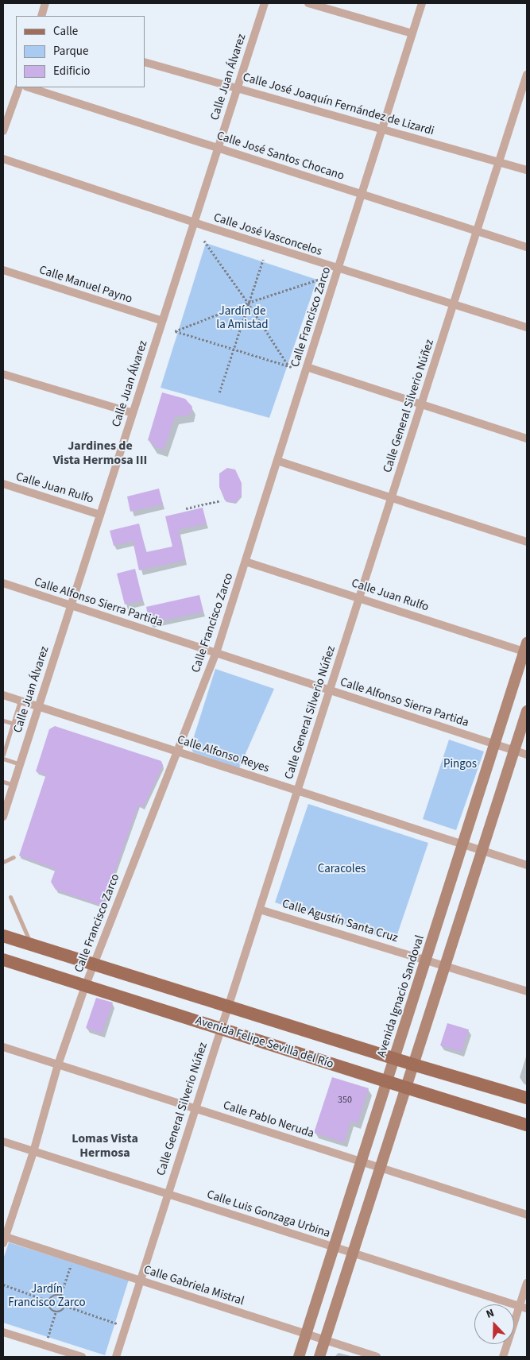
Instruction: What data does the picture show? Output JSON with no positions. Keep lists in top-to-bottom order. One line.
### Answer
{"streets":{"main road":["Avenida Ignacio Sandoval","Avenida Felipe Sevilla del Río"],"street":["Calle Juan Álvarez","Calle José Joaquín Fernández de Lizardi","Calle José Santos Chocano","Calle José Vasconcelos","Calle Manuel Payno","Calle Francisco Zarco","Calle General Silverio Núñez","Calle Juan Rulfo","Calle Alfonso Sierra Partida","Calle Alfonso Reyes","Calle Agustín Santa Cruz","Calle Pablo Neruda","Calle Luis Gonzaga Urbina","Calle Gabriela Mistral"]},"crossings":[["Calle Juan Álvarez","Calle José Joaquín Fernández de Lizardi"],["Calle Juan Álvarez","Calle José Santos Chocano"],["Calle Juan Álvarez","Calle José Vasconcelos"],["Calle Juan Álvarez","Calle Manuel Payno"],["Calle Juan Álvarez","Calle Juan Rulfo"],["Calle Juan Álvarez","Calle Alfonso Sierra Partida"],["Calle Juan Álvarez","Calle Alfonso Reyes"],["Calle José Joaquín Fernández de Lizardi","Calle Francisco Zarco"],["Calle José Joaquín Fernández de Lizardi","Calle General Silverio Núñez"],["Calle José Santos Chocano","Calle Francisco Zarco"],["Calle José Santos Chocano","Calle General Silverio Núñez"],["Calle José Vasconcelos","Calle Francisco Zarco"],["Calle José Vasconcelos","Calle General Silverio Núñez"],["Calle Francisco Zarco","Calle Juan Rulfo"],["Calle Francisco Zarco","Calle Alfonso Sierra Partida"],["Calle Francisco Zarco","Calle Alfonso Reyes"],["Calle Francisco Zarco","Avenida Felipe Sevilla del Río"],["Calle Francisco Zarco","Calle Pablo Neruda"],["Calle Francisco Zarco","Calle Luis Gonzaga Urbina"],["Calle Francisco Zarco","Calle Gabriela Mistral"],["Calle General Silverio Núñez","Calle Juan Rulfo"],["Calle General Silverio Núñez","Calle Alfonso Sierra Partida"],["Calle General Silverio Núñez","Calle Alfonso Reyes"],["Calle General Silverio Núñez","Calle Agustín Santa Cruz"],["Calle General Silverio Núñez","Avenida Felipe Sevilla del Río"],["Calle General Silverio Núñez","Calle Pablo Neruda"],["Calle General Silverio Núñez","Calle Luis Gonzaga Urbina"],["Calle General Silverio Núñez","Calle Gabriela Mistral"],["Calle Juan Rulfo","Avenida Ignacio Sandoval"],["Calle Alfonso Sierra Partida","Avenida Ignacio Sandoval"],["Calle Alfonso Reyes","Avenida Ignacio Sandoval"],["Calle Agustín Santa Cruz","Avenida Ignacio Sandoval"],["Avenida Ignacio Sandoval","Avenida Felipe Sevilla del Río"],["Avenida Ignacio Sandoval","Calle Pablo Neruda"],["Avenida Ignacio Sandoval","Calle Luis Gonzaga Urbina"],["Avenida Ignacio Sandoval","Calle Gabriela Mistral"]],"districts":["Jardines de Vista Hermosa III","Lomas Vista Hermosa"],"parks":["Jardín de la Amistad","Pingos","Caracoles","Jardín Francisco Zarco"],"house_numbers":["350"],"legend":["Calle","Parque","Edificio"],"north":"top"}
